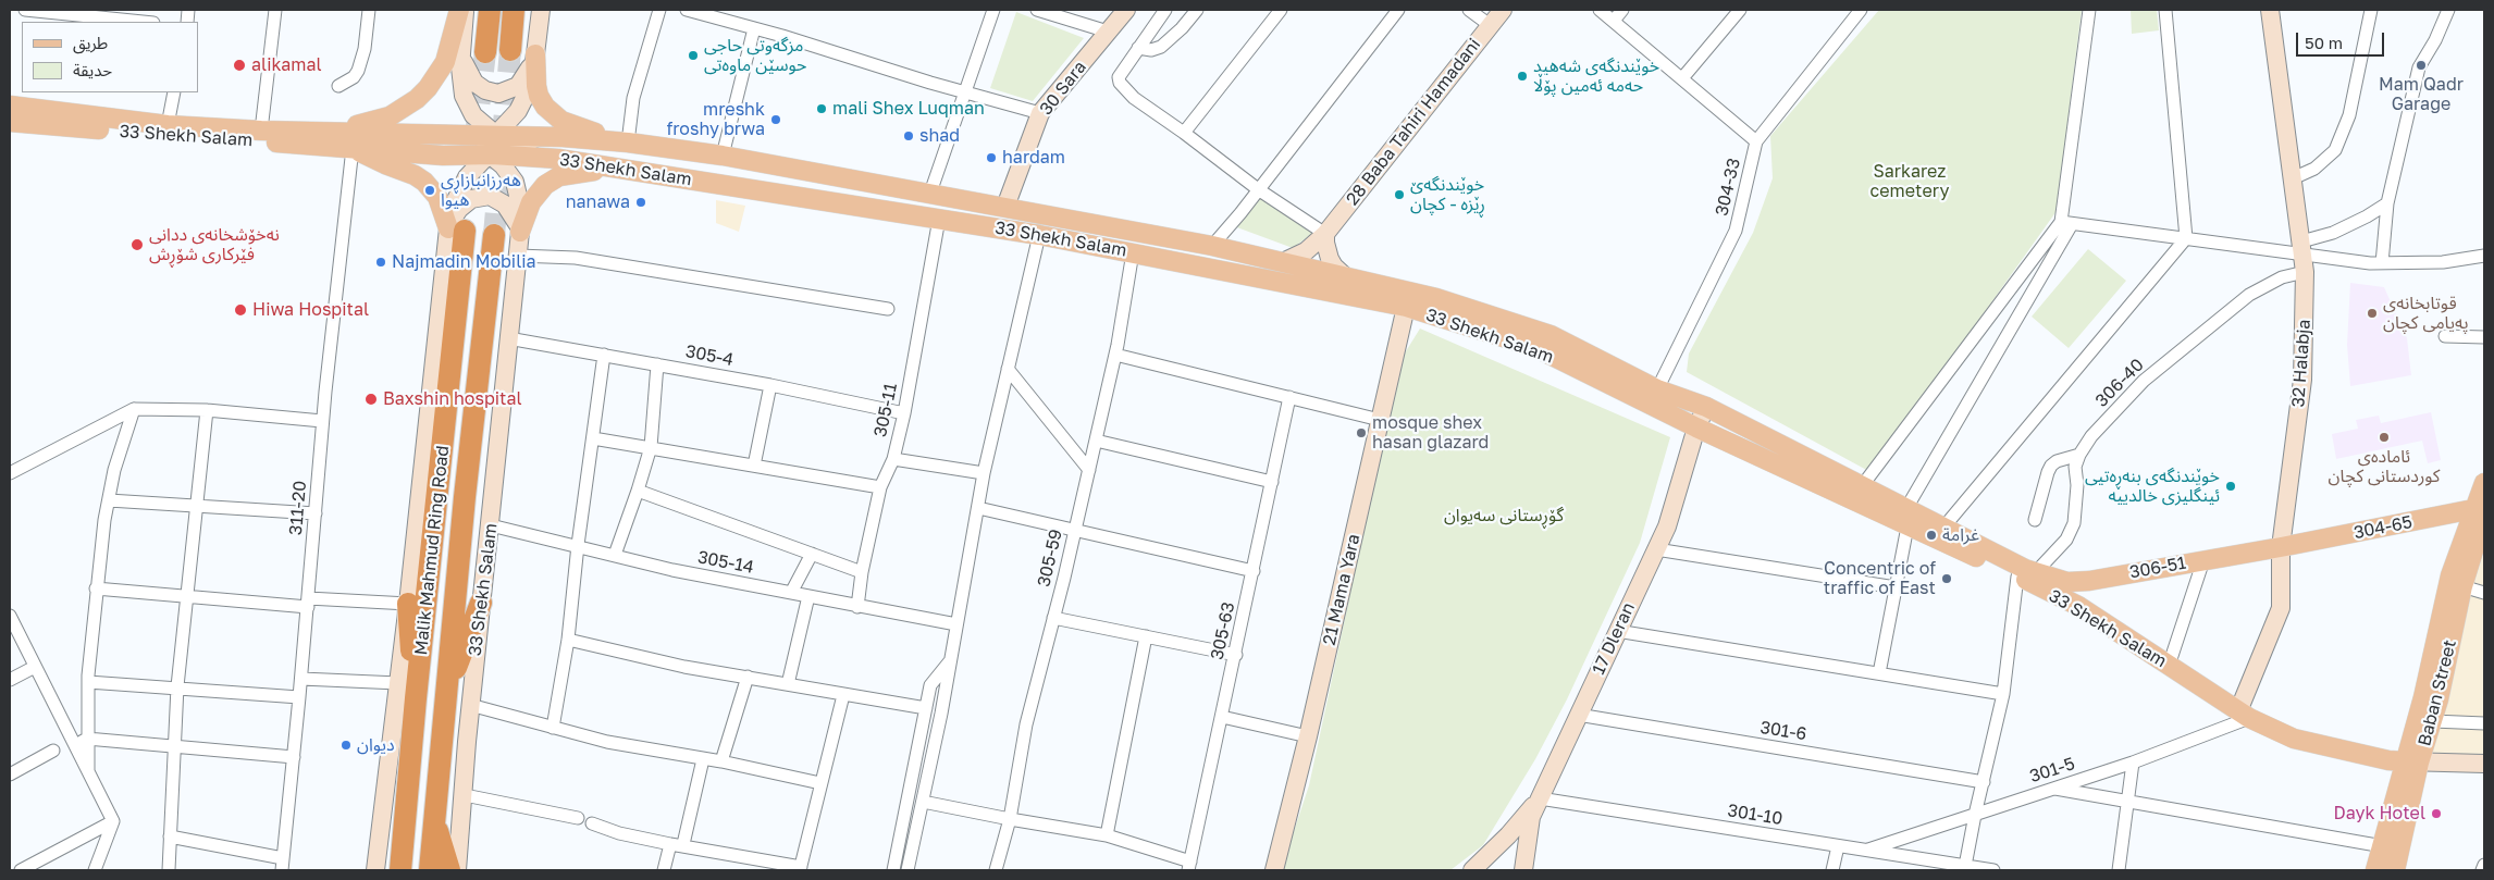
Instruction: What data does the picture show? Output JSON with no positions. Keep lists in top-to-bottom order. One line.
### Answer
{"streets":{"highway":["Malik Mahmud Ring Road"],"main road":["30 Sara","28 Baba Tahiri Hamadani","33 Shekh Salam","32 Halabja","304-65","306-51","21 Mama Yara","17 Dleran","Baban Street"],"street":["304-33","305-4","306-40","305-11","311-20","305-59","305-14","305-63","301-6","301-5","301-10"]},"crossings":[["30 Sara","33 Shekh Salam"],["28 Baba Tahiri Hamadani","33 Shekh Salam"],["33 Shekh Salam","304-33"],["33 Shekh Salam","305-4"],["33 Shekh Salam","32 Halabja"],["33 Shekh Salam","306-40"],["33 Shekh Salam","305-11"],["33 Shekh Salam","311-20"],["33 Shekh Salam","305-59"],["33 Shekh Salam","305-14"],["33 Shekh Salam","306-51"],["33 Shekh Salam","21 Mama Yara"],["33 Shekh Salam","17 Dleran"],["33 Shekh Salam","Baban Street"],["33 Shekh Salam","301-5"],["305-4","305-11"],["32 Halabja","306-40"],["32 Halabja","304-65"],["32 Halabja","306-51"],["32 Halabja","301-5"],["306-40","306-51"],["305-11","305-14"],["304-65","306-51"],["304-65","Baban Street"],["17 Dleran","301-6"],["17 Dleran","301-10"],["301-5","301-10"]],"parks":["Sarkarez cemetery","گۆڕستانی سەیوان"],"places":["مزگەوتی حاجی حوسێن ماوەتی","alikamal","Mam Qadr Garage","خوێندنگەی شەهید حەمە ئەمین پۆڵا","mali Shex Luqman","mreshk froshy brwa","shad","hardam","هەرزانبازاڕی هیوا","خوێندنگەێ ڕێزە - کچان","nanawa","نەخۆشخانەی ددانی فێرکاری شۆڕش","Najmadin Mobilia","Hiwa Hospital","قوتابخانەی پەیامی کچان","Baxshin hospital","mosque shex hasan glazard","ئامادەی کوردستانی کچان","خوێندنگەی بنەڕەتیی ئینگلیزی خالدییە","غرامة","Concentric of traffic of East","دیوان","Dayk Hotel"],"legend":["طريق","حديقة"],"scale_bar":"50 m"}
